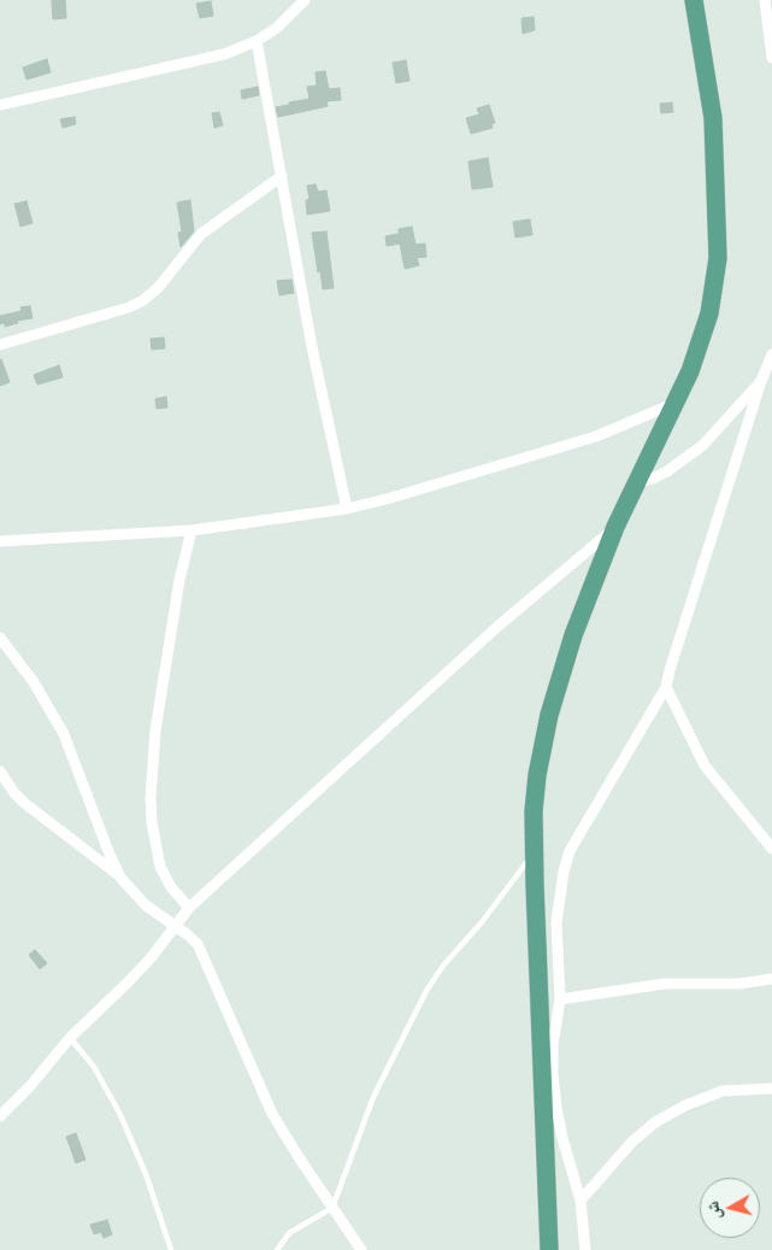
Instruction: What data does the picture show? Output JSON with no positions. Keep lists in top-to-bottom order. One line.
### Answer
{"north":"left"}
